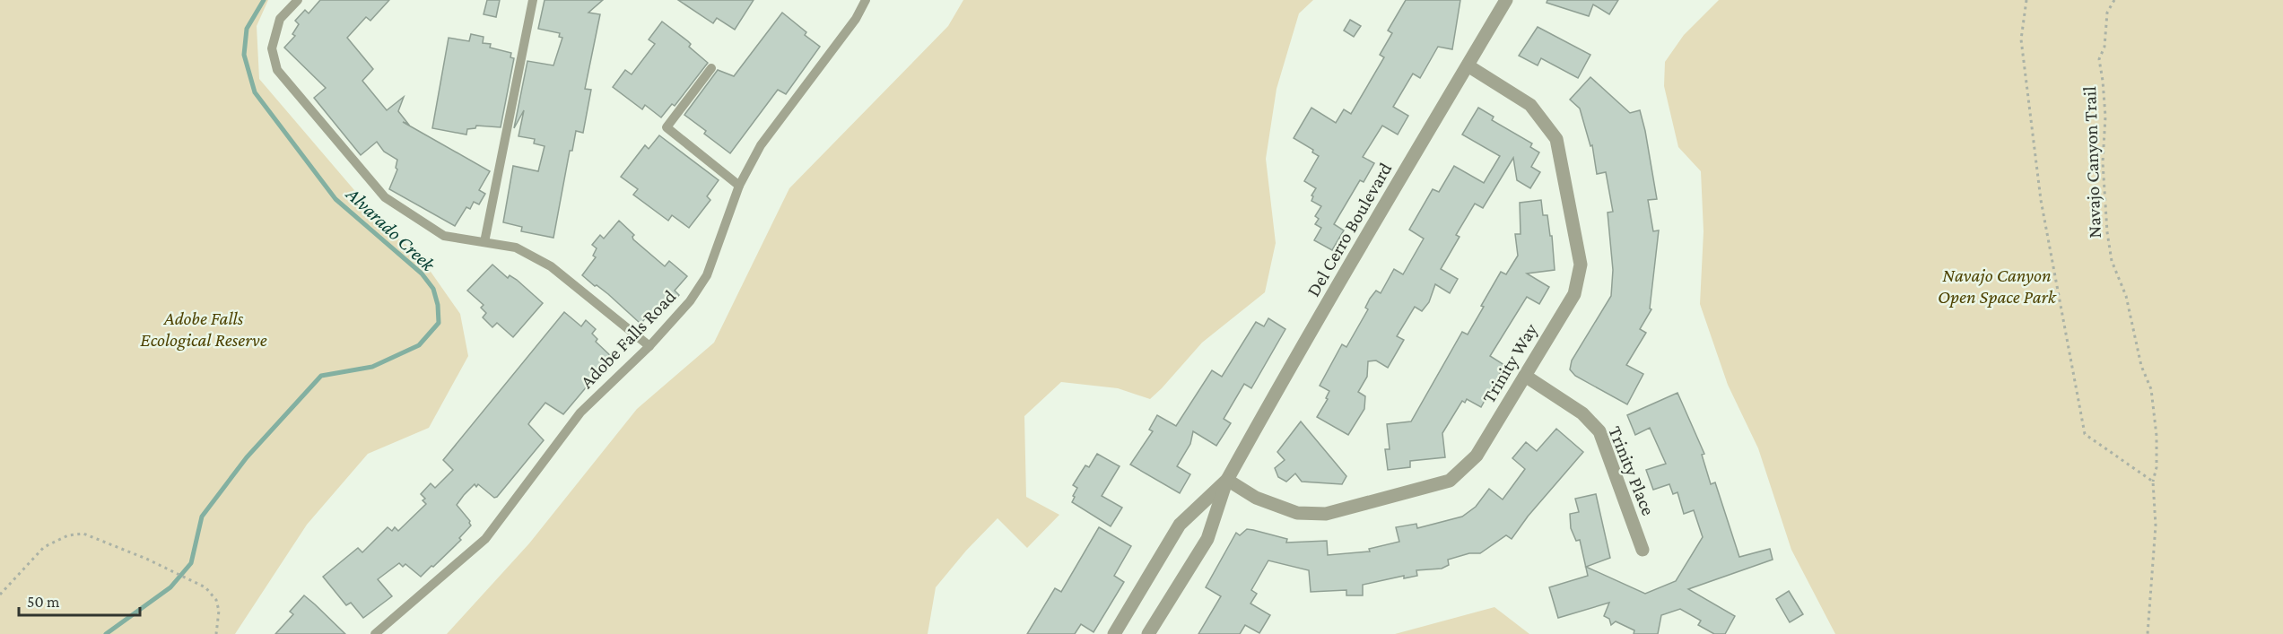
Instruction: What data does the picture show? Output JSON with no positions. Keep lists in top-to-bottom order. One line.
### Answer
{"streets":{"street":["Del Cerro Boulevard","Trinity Way","Trinity Place"],"lane":["Adobe Falls Road"],"path":["Navajo Canyon Trail"]},"crossings":[["Del Cerro Boulevard","Trinity Way"],["Trinity Way","Trinity Place"]],"water":["Alvarado Creek"],"parks":["Navajo Canyon Open Space Park","Adobe Falls Ecological Reserve"],"scale_bar":"50 m"}
